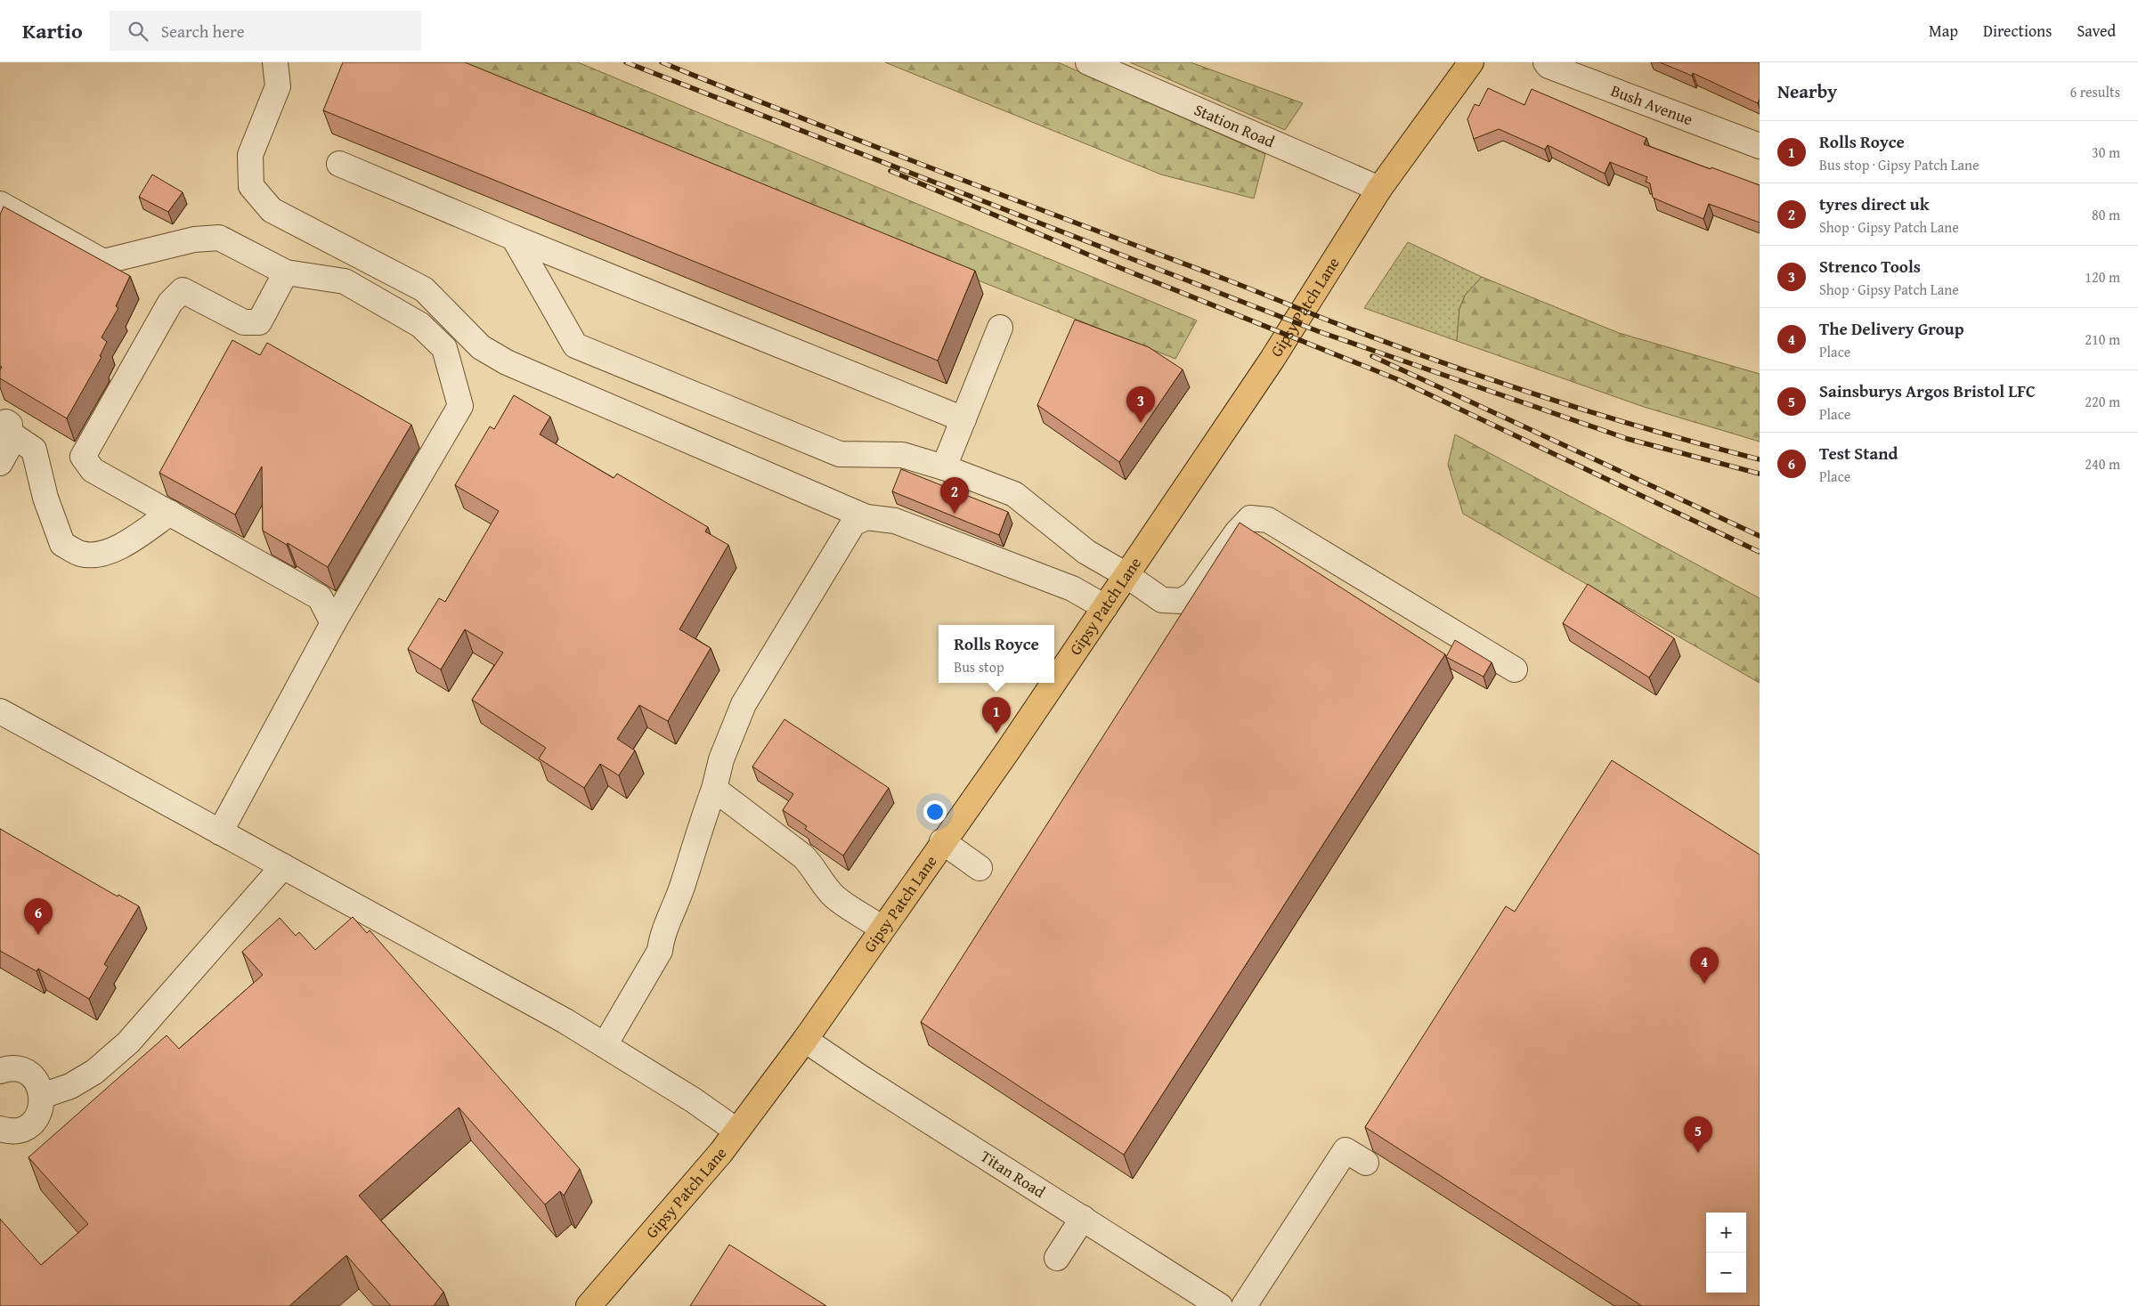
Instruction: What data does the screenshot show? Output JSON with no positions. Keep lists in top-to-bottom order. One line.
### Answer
{"streets":{"main road":["Gipsy Patch Lane"],"street":["Bush Avenue","Station Road","Titan Road"]},"crossings":[["Station Road","Gipsy Patch Lane"],["Gipsy Patch Lane","Titan Road"]],"page":{"header":"Kartio","search":"Search here","nav":["Map","Directions","Saved"],"heading":["Nearby","6 results"],"list":[{"mark":"1","name":"Rolls Royce","note":"Bus stop · Gipsy Patch Lane","value":"30 m"},{"mark":"2","name":"tyres direct uk","note":"Shop · Gipsy Patch Lane","value":"80 m"},{"mark":"3","name":"Strenco Tools","note":"Shop · Gipsy Patch Lane","value":"120 m"},{"mark":"4","name":"The Delivery Group","note":"Place","value":"210 m"},{"mark":"5","name":"Sainsburys Argos Bristol LFC","note":"Place","value":"220 m"},{"mark":"6","name":"Test Stand","note":"Place","value":"240 m"}],"pins":["3","2","1","6","4","5"],"popup":["Rolls Royce","Bus stop"],"map_buttons":["+","−"]}}
